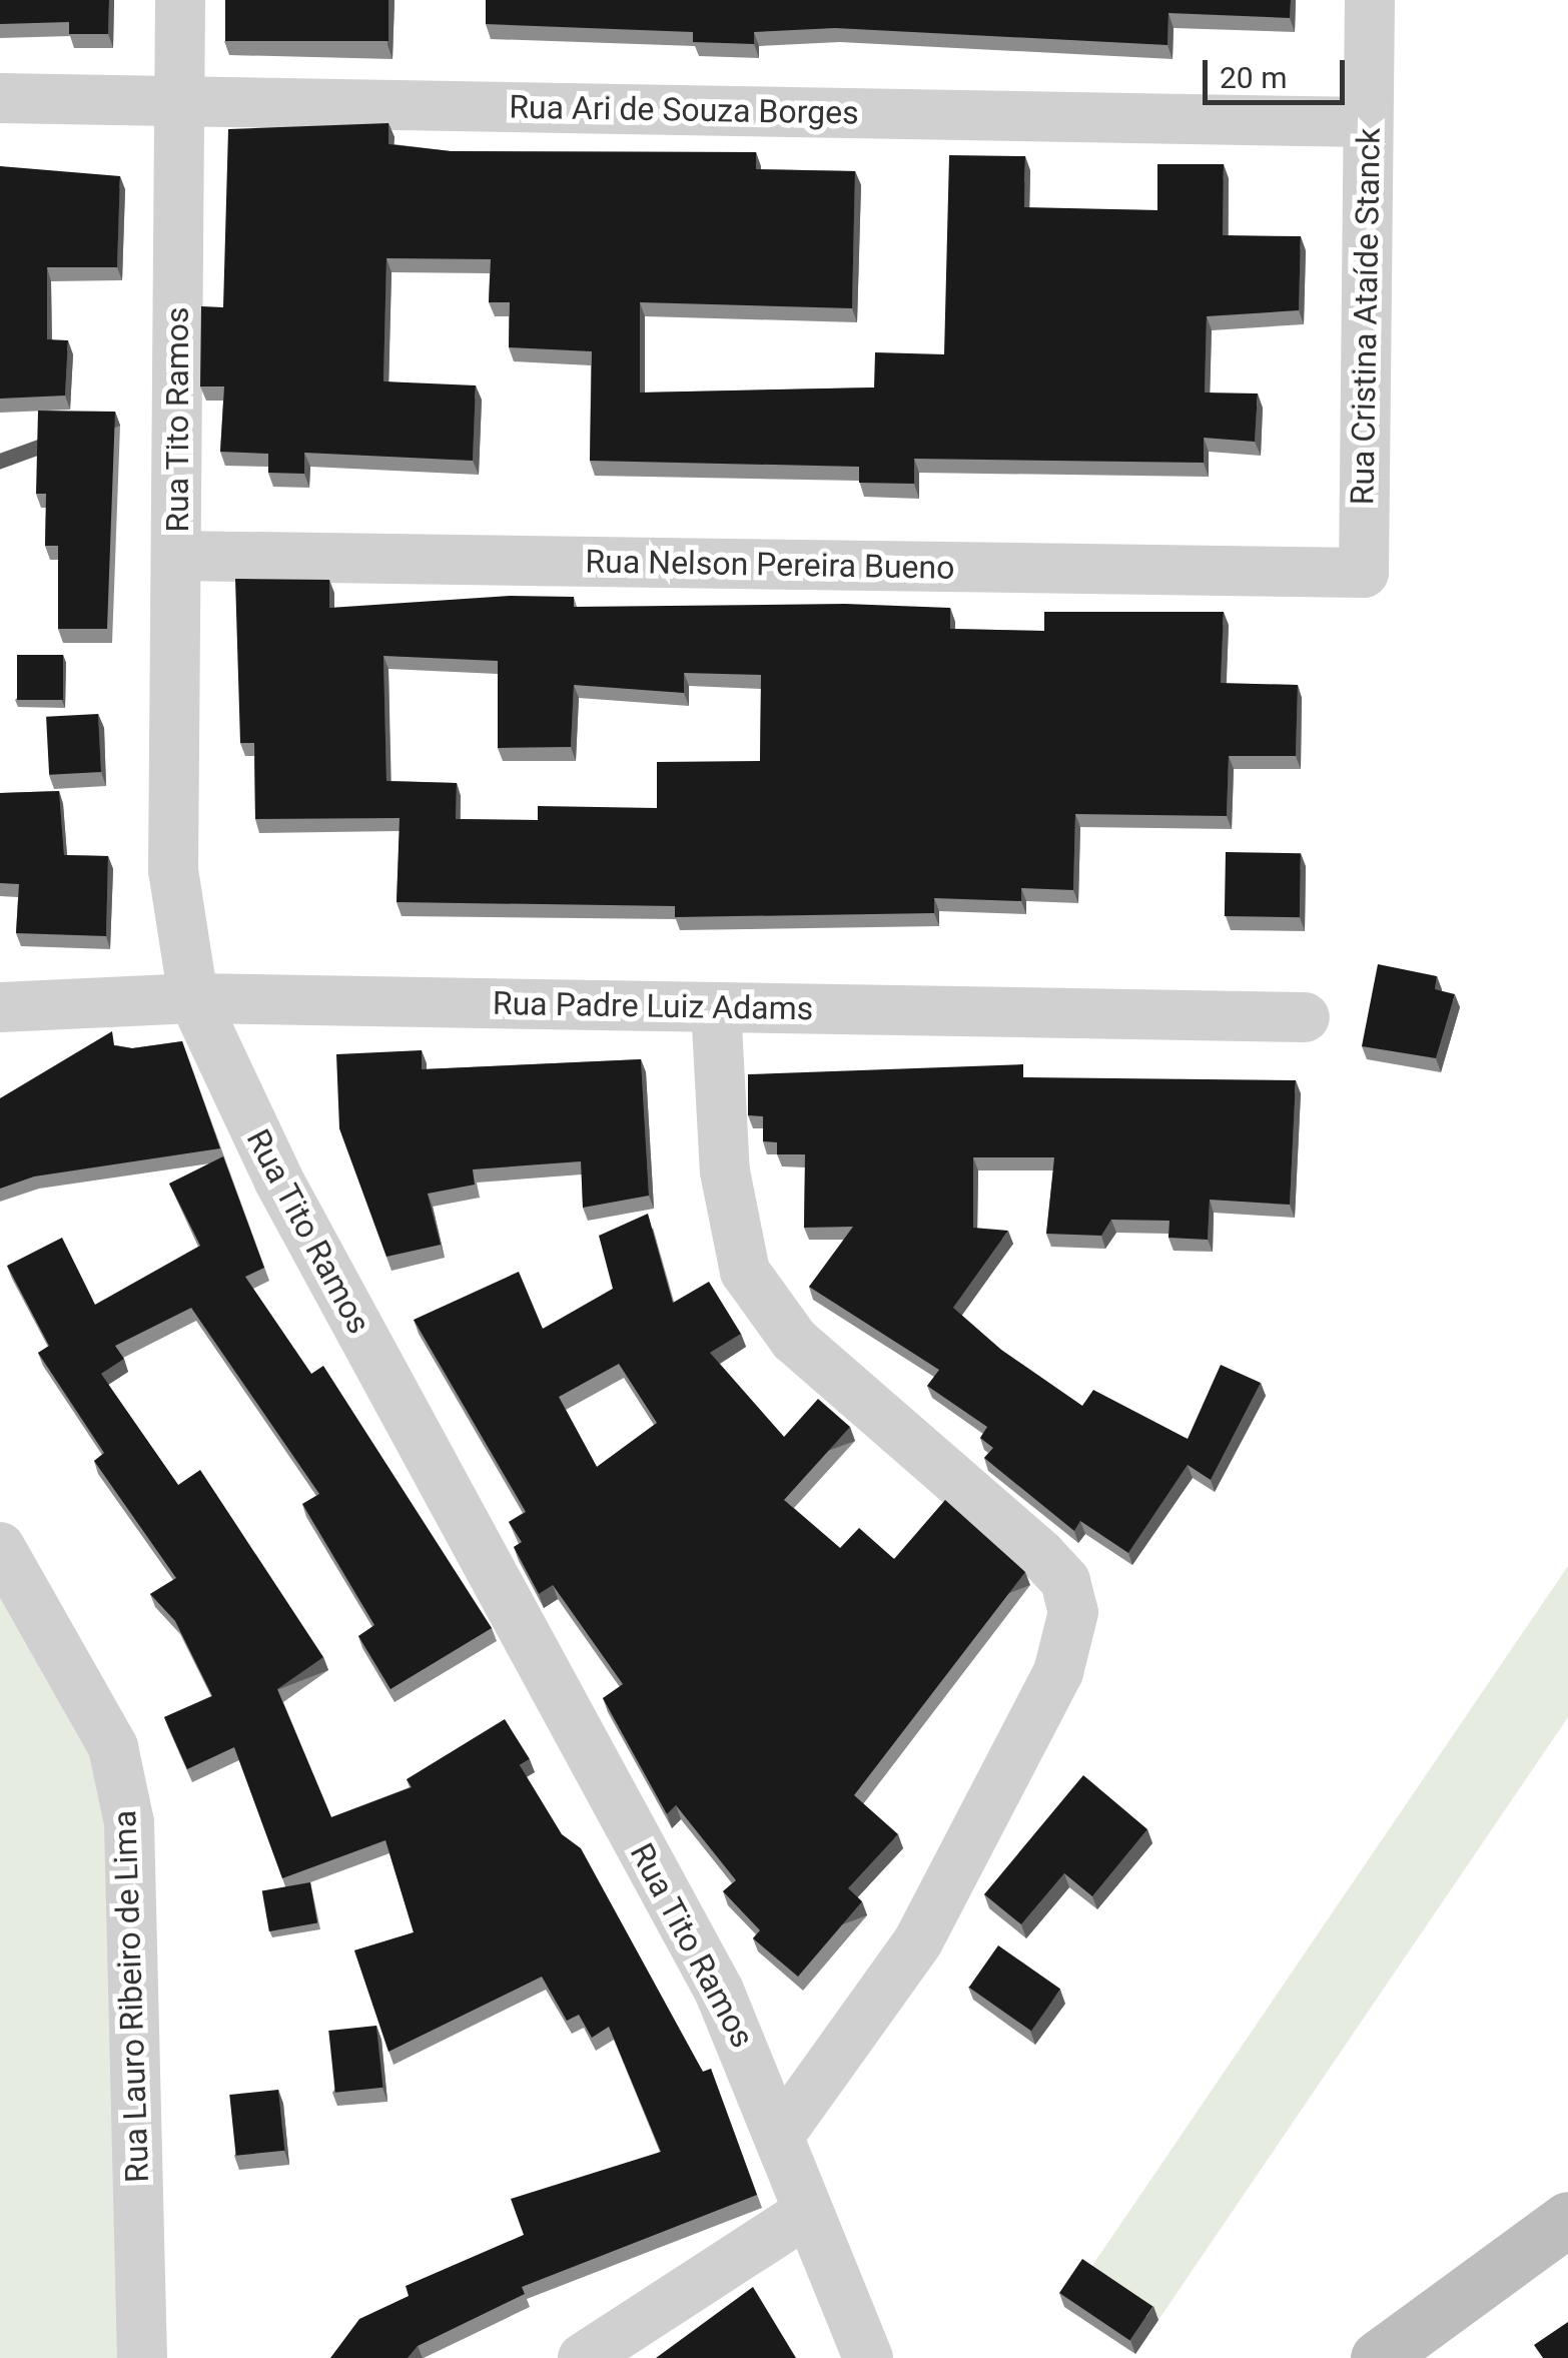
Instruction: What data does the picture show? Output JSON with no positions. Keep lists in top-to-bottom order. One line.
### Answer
{"streets":{"street":["Rua Ari de Souza Borges","Rua Cristina Ataíde Stanck","Rua Tito Ramos","Rua Nelson Pereira Bueno","Rua Padre Luiz Adams","Rua Lauro Ribeiro de Lima"]},"crossings":[["Rua Ari de Souza Borges","Rua Cristina Ataíde Stanck"],["Rua Ari de Souza Borges","Rua Tito Ramos"],["Rua Cristina Ataíde Stanck","Rua Nelson Pereira Bueno"],["Rua Tito Ramos","Rua Nelson Pereira Bueno"],["Rua Tito Ramos","Rua Padre Luiz Adams"]],"scale_bar":"20 m"}
